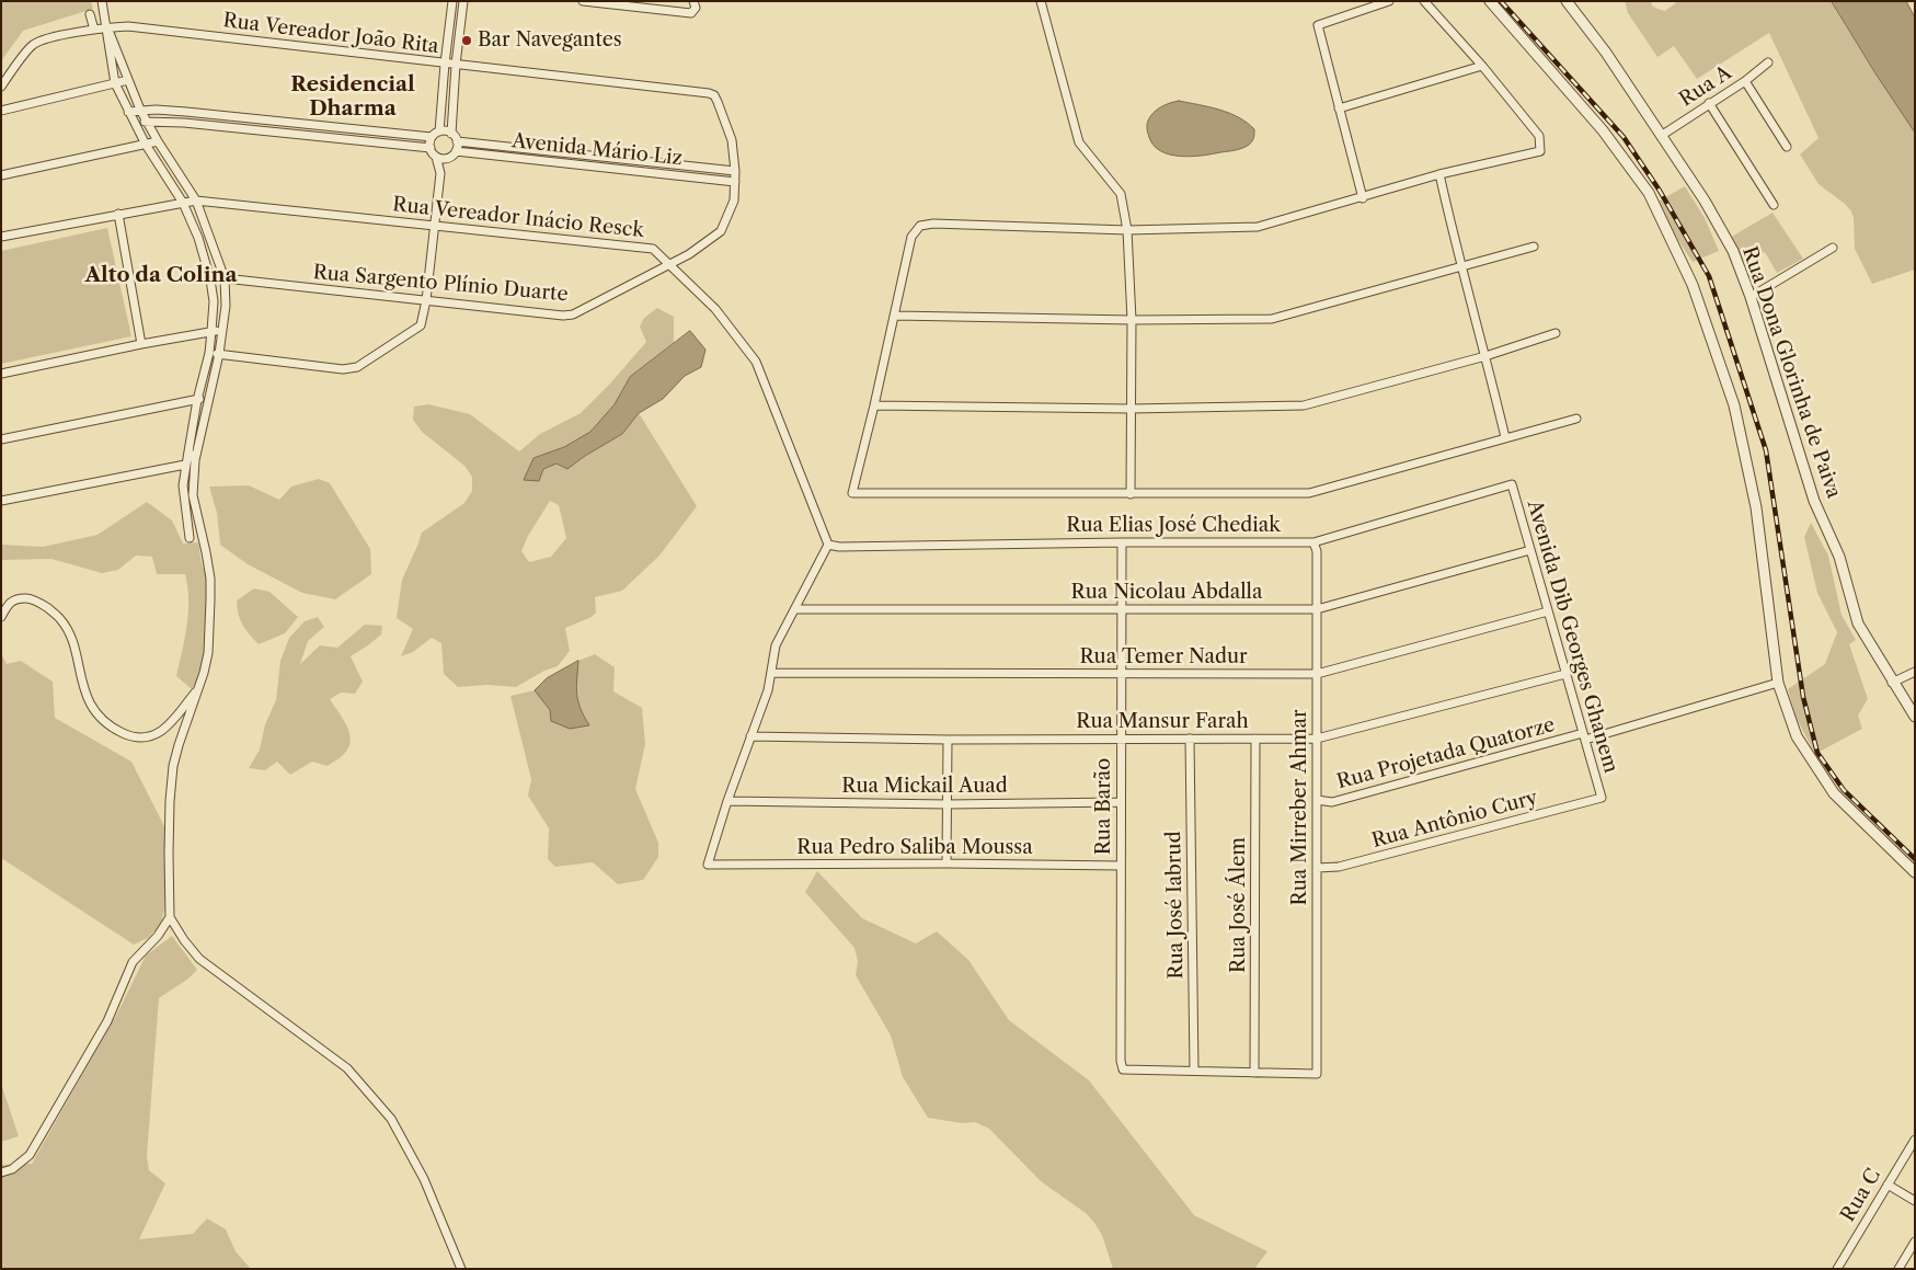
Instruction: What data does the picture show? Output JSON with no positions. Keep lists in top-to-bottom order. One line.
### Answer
{"streets":{"street":["Rua Vereador João Rita","Rua A","Avenida Mário Liz","Rua Vereador Inácio Resck","Rua Sargento Plínio Duarte","Rua Dona Glorinha de Paiva","Rua Elias José Chediak","Rua Nicolau Abdalla","Avenida Dib Georges Ghanem","Rua Temer Nadur","Rua Mansur Farah","Rua Projetada Quatorze","Rua Mickail Auad","Rua Barão","Rua Mirreber Ahmar","Rua Antônio Cury","Rua Pedro Saliba Moussa","Rua José Iabrud","Rua José Álem","Rua C"]},"crossings":[["Rua Vereador João Rita","Rua Sargento Plínio Duarte"],["Rua A","Rua Dona Glorinha de Paiva"],["Avenida Mário Liz","Rua Sargento Plínio Duarte"],["Rua Vereador Inácio Resck","Rua Sargento Plínio Duarte"],["Rua Vereador Inácio Resck","Rua Elias José Chediak"],["Rua Elias José Chediak","Avenida Dib Georges Ghanem"],["Rua Elias José Chediak","Rua Barão"],["Rua Elias José Chediak","Rua Mirreber Ahmar"],["Rua Nicolau Abdalla","Avenida Dib Georges Ghanem"],["Rua Nicolau Abdalla","Rua Barão"],["Rua Nicolau Abdalla","Rua Mirreber Ahmar"],["Avenida Dib Georges Ghanem","Rua Temer Nadur"],["Avenida Dib Georges Ghanem","Rua Mansur Farah"],["Avenida Dib Georges Ghanem","Rua Projetada Quatorze"],["Avenida Dib Georges Ghanem","Rua Antônio Cury"],["Rua Temer Nadur","Rua Barão"],["Rua Temer Nadur","Rua Mirreber Ahmar"],["Rua Mansur Farah","Rua Barão"],["Rua Mansur Farah","Rua Mirreber Ahmar"],["Rua Mansur Farah","Rua José Iabrud"],["Rua Mansur Farah","Rua José Álem"],["Rua Projetada Quatorze","Rua Mirreber Ahmar"],["Rua Mickail Auad","Rua Barão"],["Rua Mickail Auad","Rua Pedro Saliba Moussa"],["Rua Barão","Rua Pedro Saliba Moussa"],["Rua Barão","Rua José Iabrud"],["Rua Mirreber Ahmar","Rua Antônio Cury"],["Rua Mirreber Ahmar","Rua José Álem"]],"districts":["Residencial Dharma","Alto da Colina"],"places":["Bar Navegantes"]}
